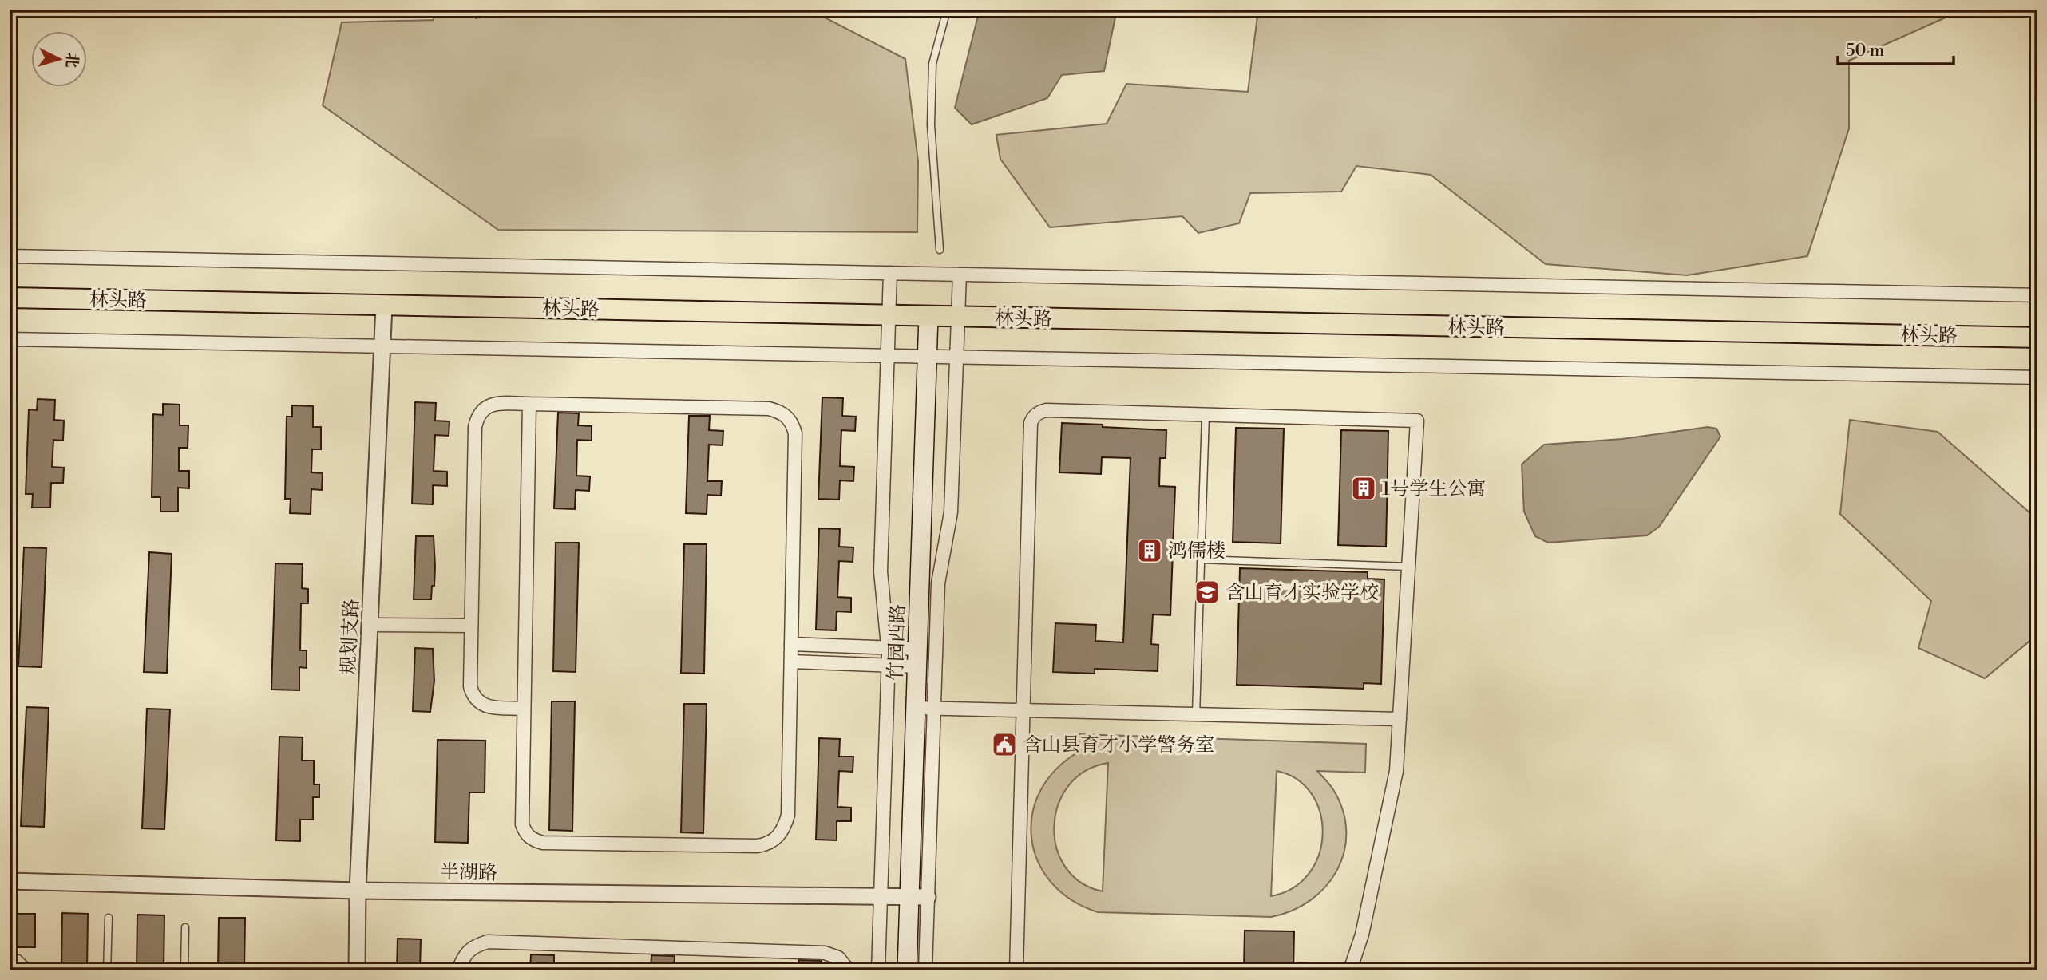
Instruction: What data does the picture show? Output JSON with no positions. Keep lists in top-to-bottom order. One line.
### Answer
{"streets":{"main road":["林头路","竹园西路"],"street":["规划支路","半湖路"]},"crossings":[["林头路","规划支路"],["林头路","竹园西路"],["规划支路","半湖路"],["竹园西路","半湖路"]],"places":{"building":["1号学生公寓","鸿儒楼"],"school or university":["含山育才实验学校"],"public building":["含山县育才小学警务室"]},"scale_bar":"50 m","north":"right"}
